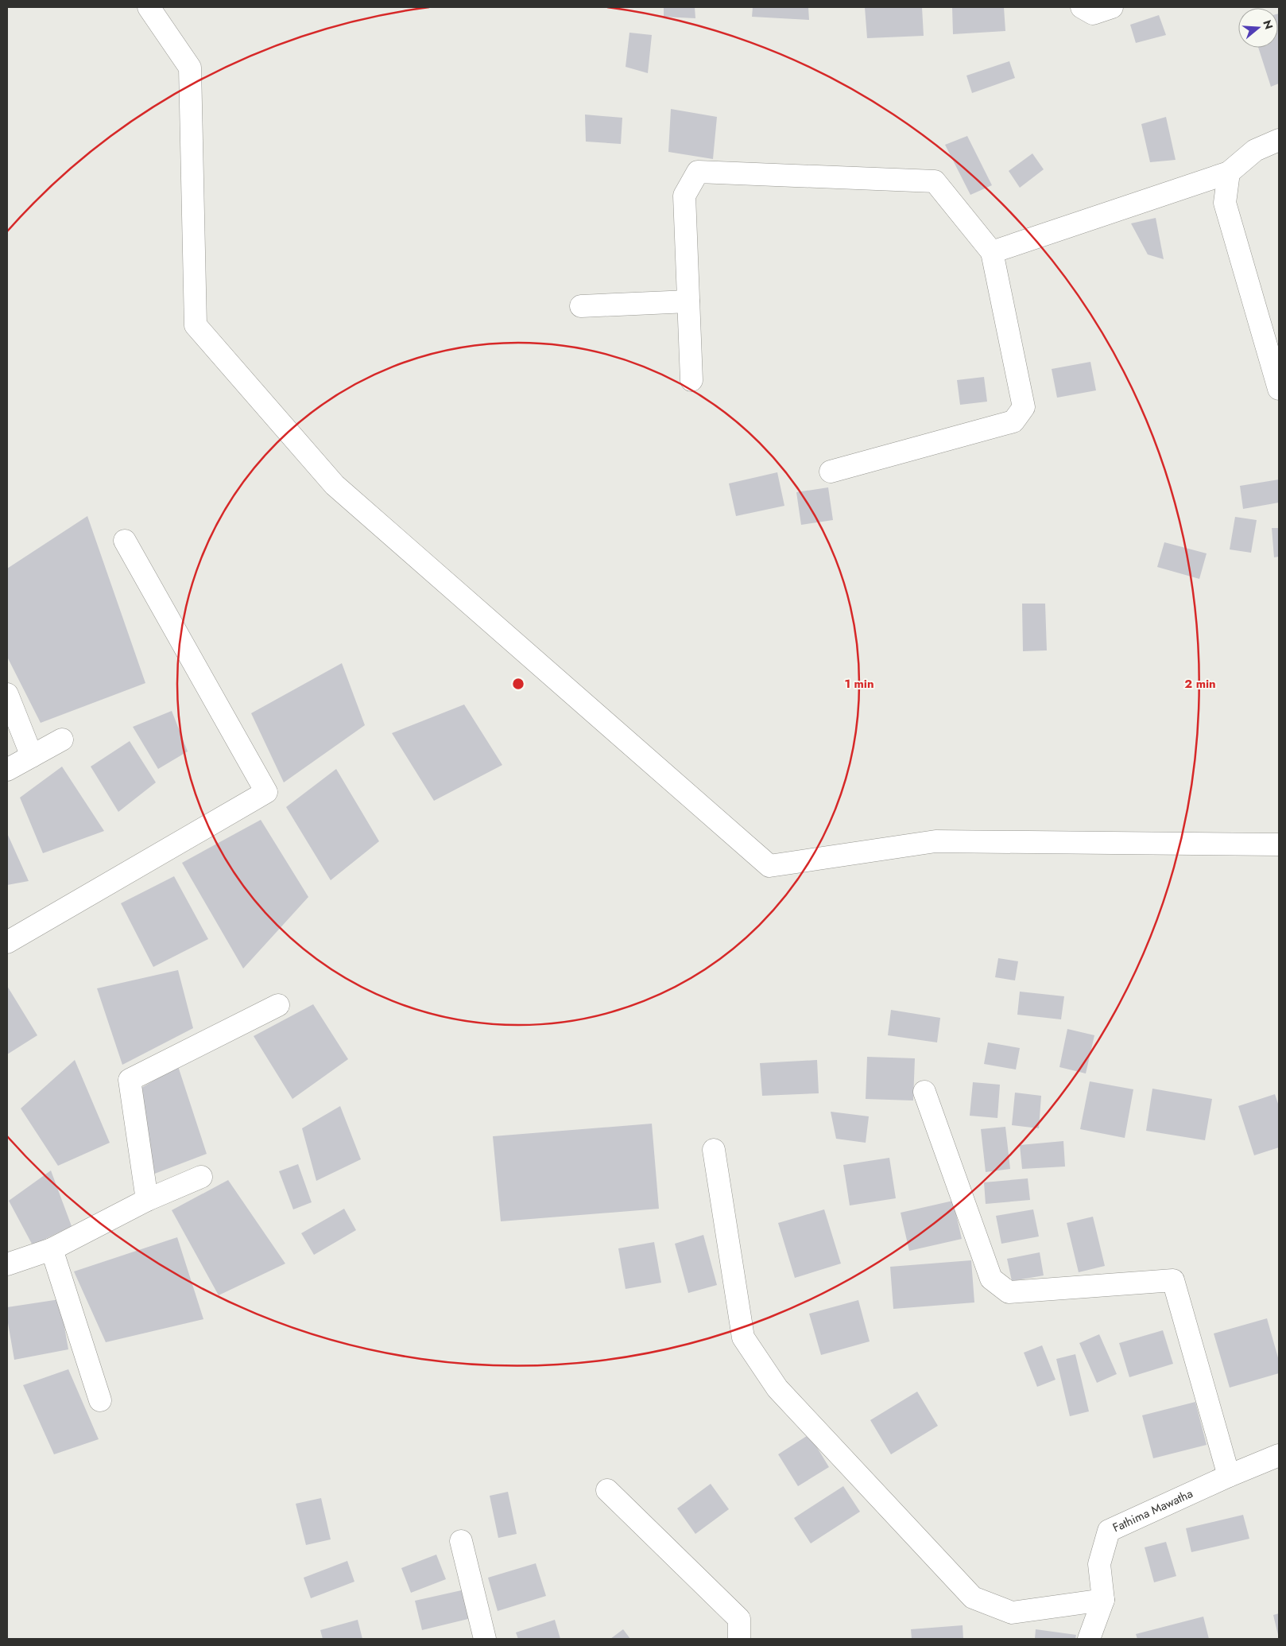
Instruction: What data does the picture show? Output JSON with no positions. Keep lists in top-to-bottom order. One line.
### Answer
{"streets":{"street":["Fathima Mawatha"]},"north":"right","rings":["1 min","2 min"]}
